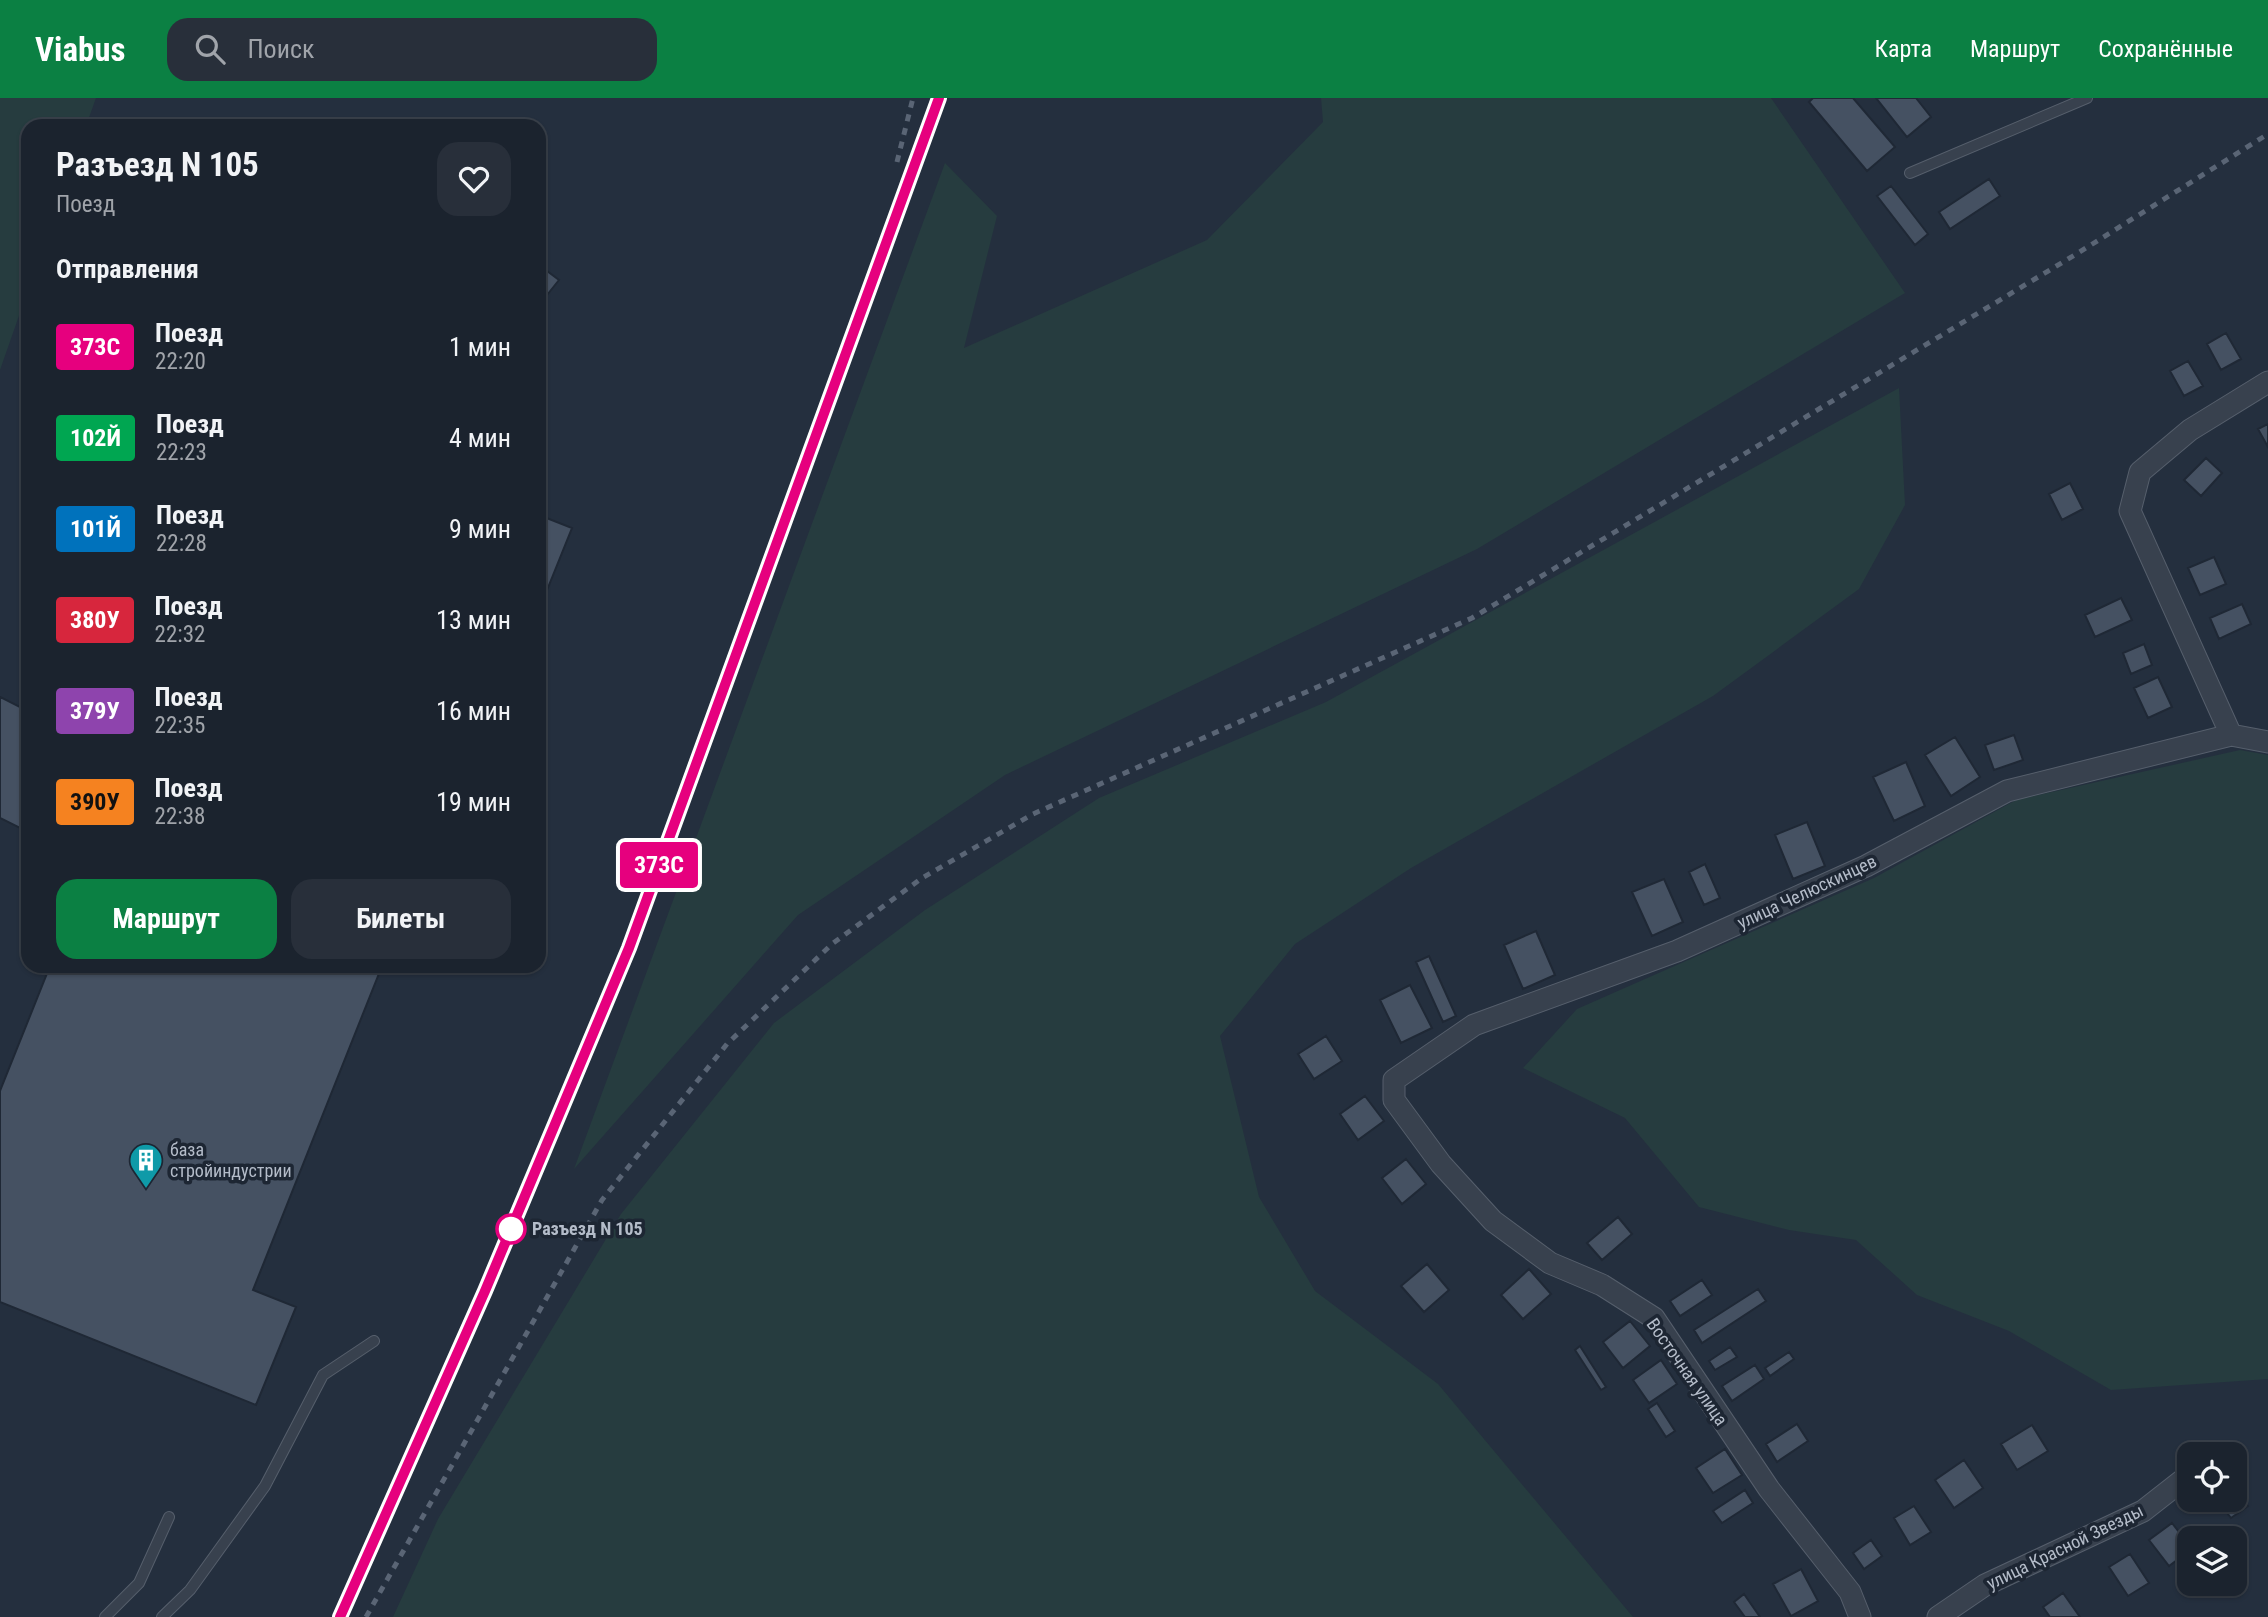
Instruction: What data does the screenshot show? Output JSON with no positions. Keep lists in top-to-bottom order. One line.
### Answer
{"streets":{"street":["улица Челюскинцев","Восточная улица","улица Красной Звезды"]},"crossings":[["улица Челюскинцев","Восточная улица"]],"places":{"building":["база стройиндустрии"],"other":["Разъезд N 105"]},"page":{"header":"Viabus","search":"Поиск","nav":["Карта","Маршрут","Сохранённые"],"on_map":"373C","heading":[["Разъезд N 105","Поезд"],"Отправления"],"list":[{"mark":"373C","name":"Поезд","note":"22:20","value":"1 мин"},{"mark":"102Й","name":"Поезд","note":"22:23","value":"4 мин"},{"mark":"101Й","name":"Поезд","note":"22:28","value":"9 мин"},{"mark":"380У","name":"Поезд","note":"22:32","value":"13 мин"},{"mark":"379У","name":"Поезд","note":"22:35","value":"16 мин"},{"mark":"390У","name":"Поезд","note":"22:38","value":"19 мин"}],"buttons":["Маршрут","Билеты"]}}
